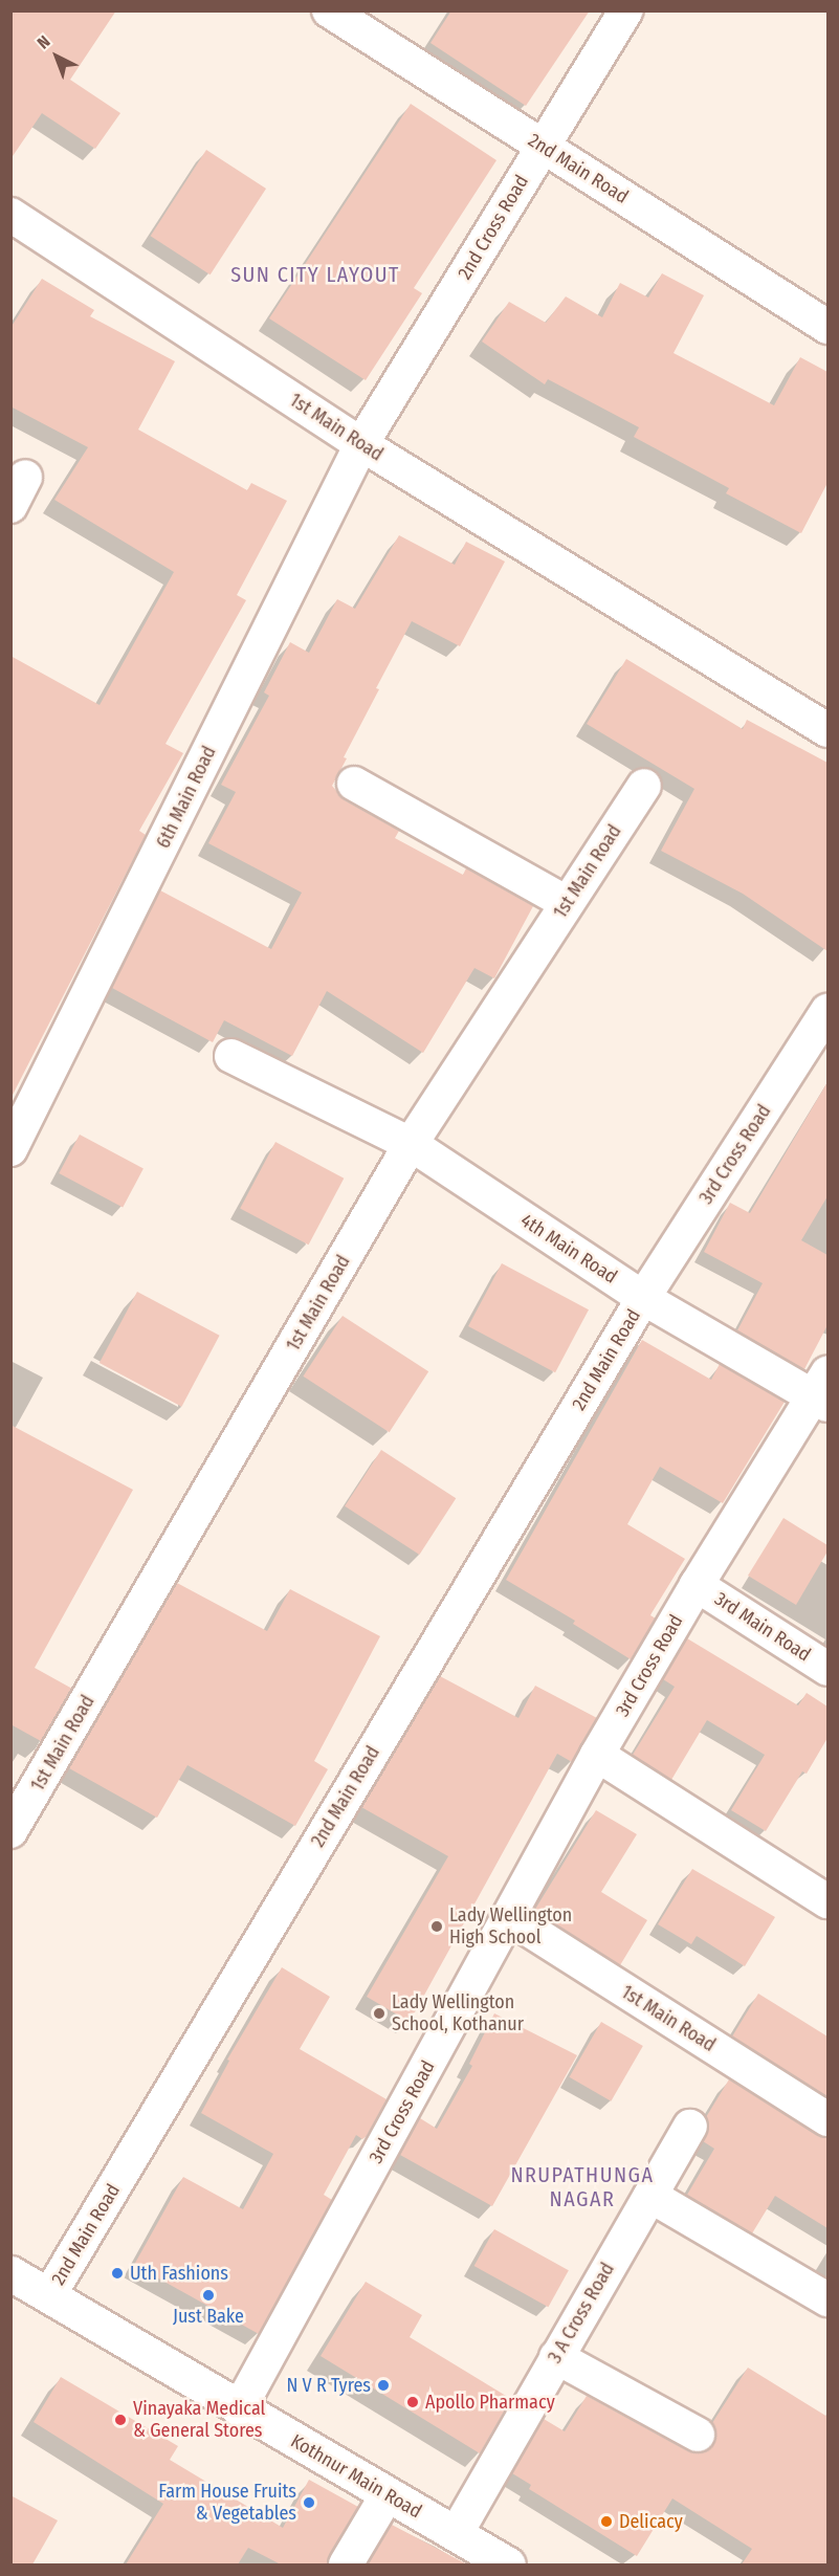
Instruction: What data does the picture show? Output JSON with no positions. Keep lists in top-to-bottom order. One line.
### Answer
{"streets":{"main road":["Kothnur Main Road"],"street":["2nd Main Road","2nd Cross Road","1st Main Road","6th Main Road","3rd Cross Road","4th Main Road","3rd Main Road","3 A Cross Road"]},"crossings":[["2nd Main Road","2nd Cross Road"],["2nd Main Road","3rd Cross Road"],["2nd Main Road","4th Main Road"],["2nd Main Road","Kothnur Main Road"],["2nd Cross Road","1st Main Road"],["2nd Cross Road","6th Main Road"],["1st Main Road","6th Main Road"],["1st Main Road","3rd Cross Road"],["1st Main Road","4th Main Road"],["3rd Cross Road","4th Main Road"],["3rd Cross Road","3rd Main Road"],["3rd Cross Road","Kothnur Main Road"],["3 A Cross Road","Kothnur Main Road"]],"districts":["SUN CITY LAYOUT","NRUPATHUNGA NAGAR"],"places":["Lady Wellington High School","Lady Wellington School, Kothanur","Uth Fashions","Just Bake","N V R Tyres","Apollo Pharmacy","Vinayaka Medical & General Stores","Farm House Fruits & Vegetables","Delicacy"],"north":"top left"}
